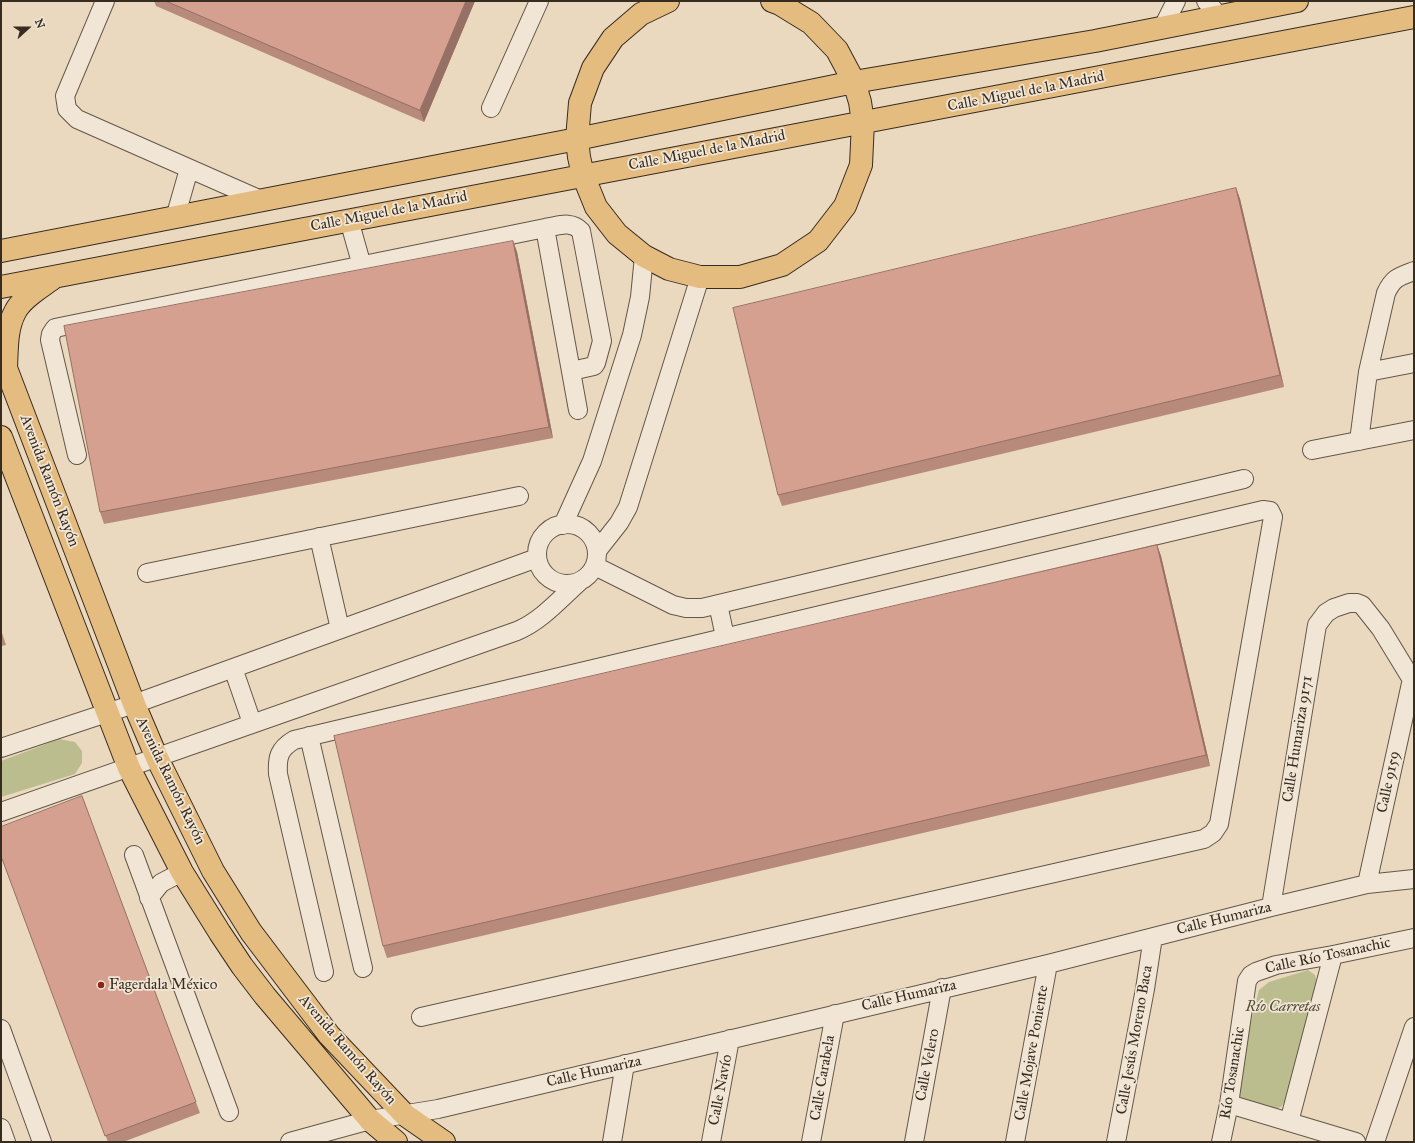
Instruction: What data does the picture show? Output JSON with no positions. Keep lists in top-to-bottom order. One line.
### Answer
{"streets":{"main road":["Calle Miguel de la Madrid","Avenida Ramón Rayón"],"street":["Calle Humariza 9171","Calle 9159","Calle Humariza","Calle Río Tosanachic","Calle Jesús Moreno Baca","Calle Mojave Poniente","Calle Velero","Río Tosanachic","Calle Carabela","Calle Navío"]},"crossings":[["Avenida Ramón Rayón","Calle Humariza"],["Calle Humariza 9171","Calle 9159"],["Calle Humariza 9171","Calle Humariza"],["Calle 9159","Calle Humariza"],["Calle Humariza","Calle Jesús Moreno Baca"],["Calle Humariza","Calle Mojave Poniente"],["Calle Humariza","Calle Velero"],["Calle Humariza","Calle Carabela"],["Calle Humariza","Calle Navío"],["Calle Río Tosanachic","Río Tosanachic"]],"parks":["Río Carretas"],"places":["Fagerdala México"],"north":"right"}
